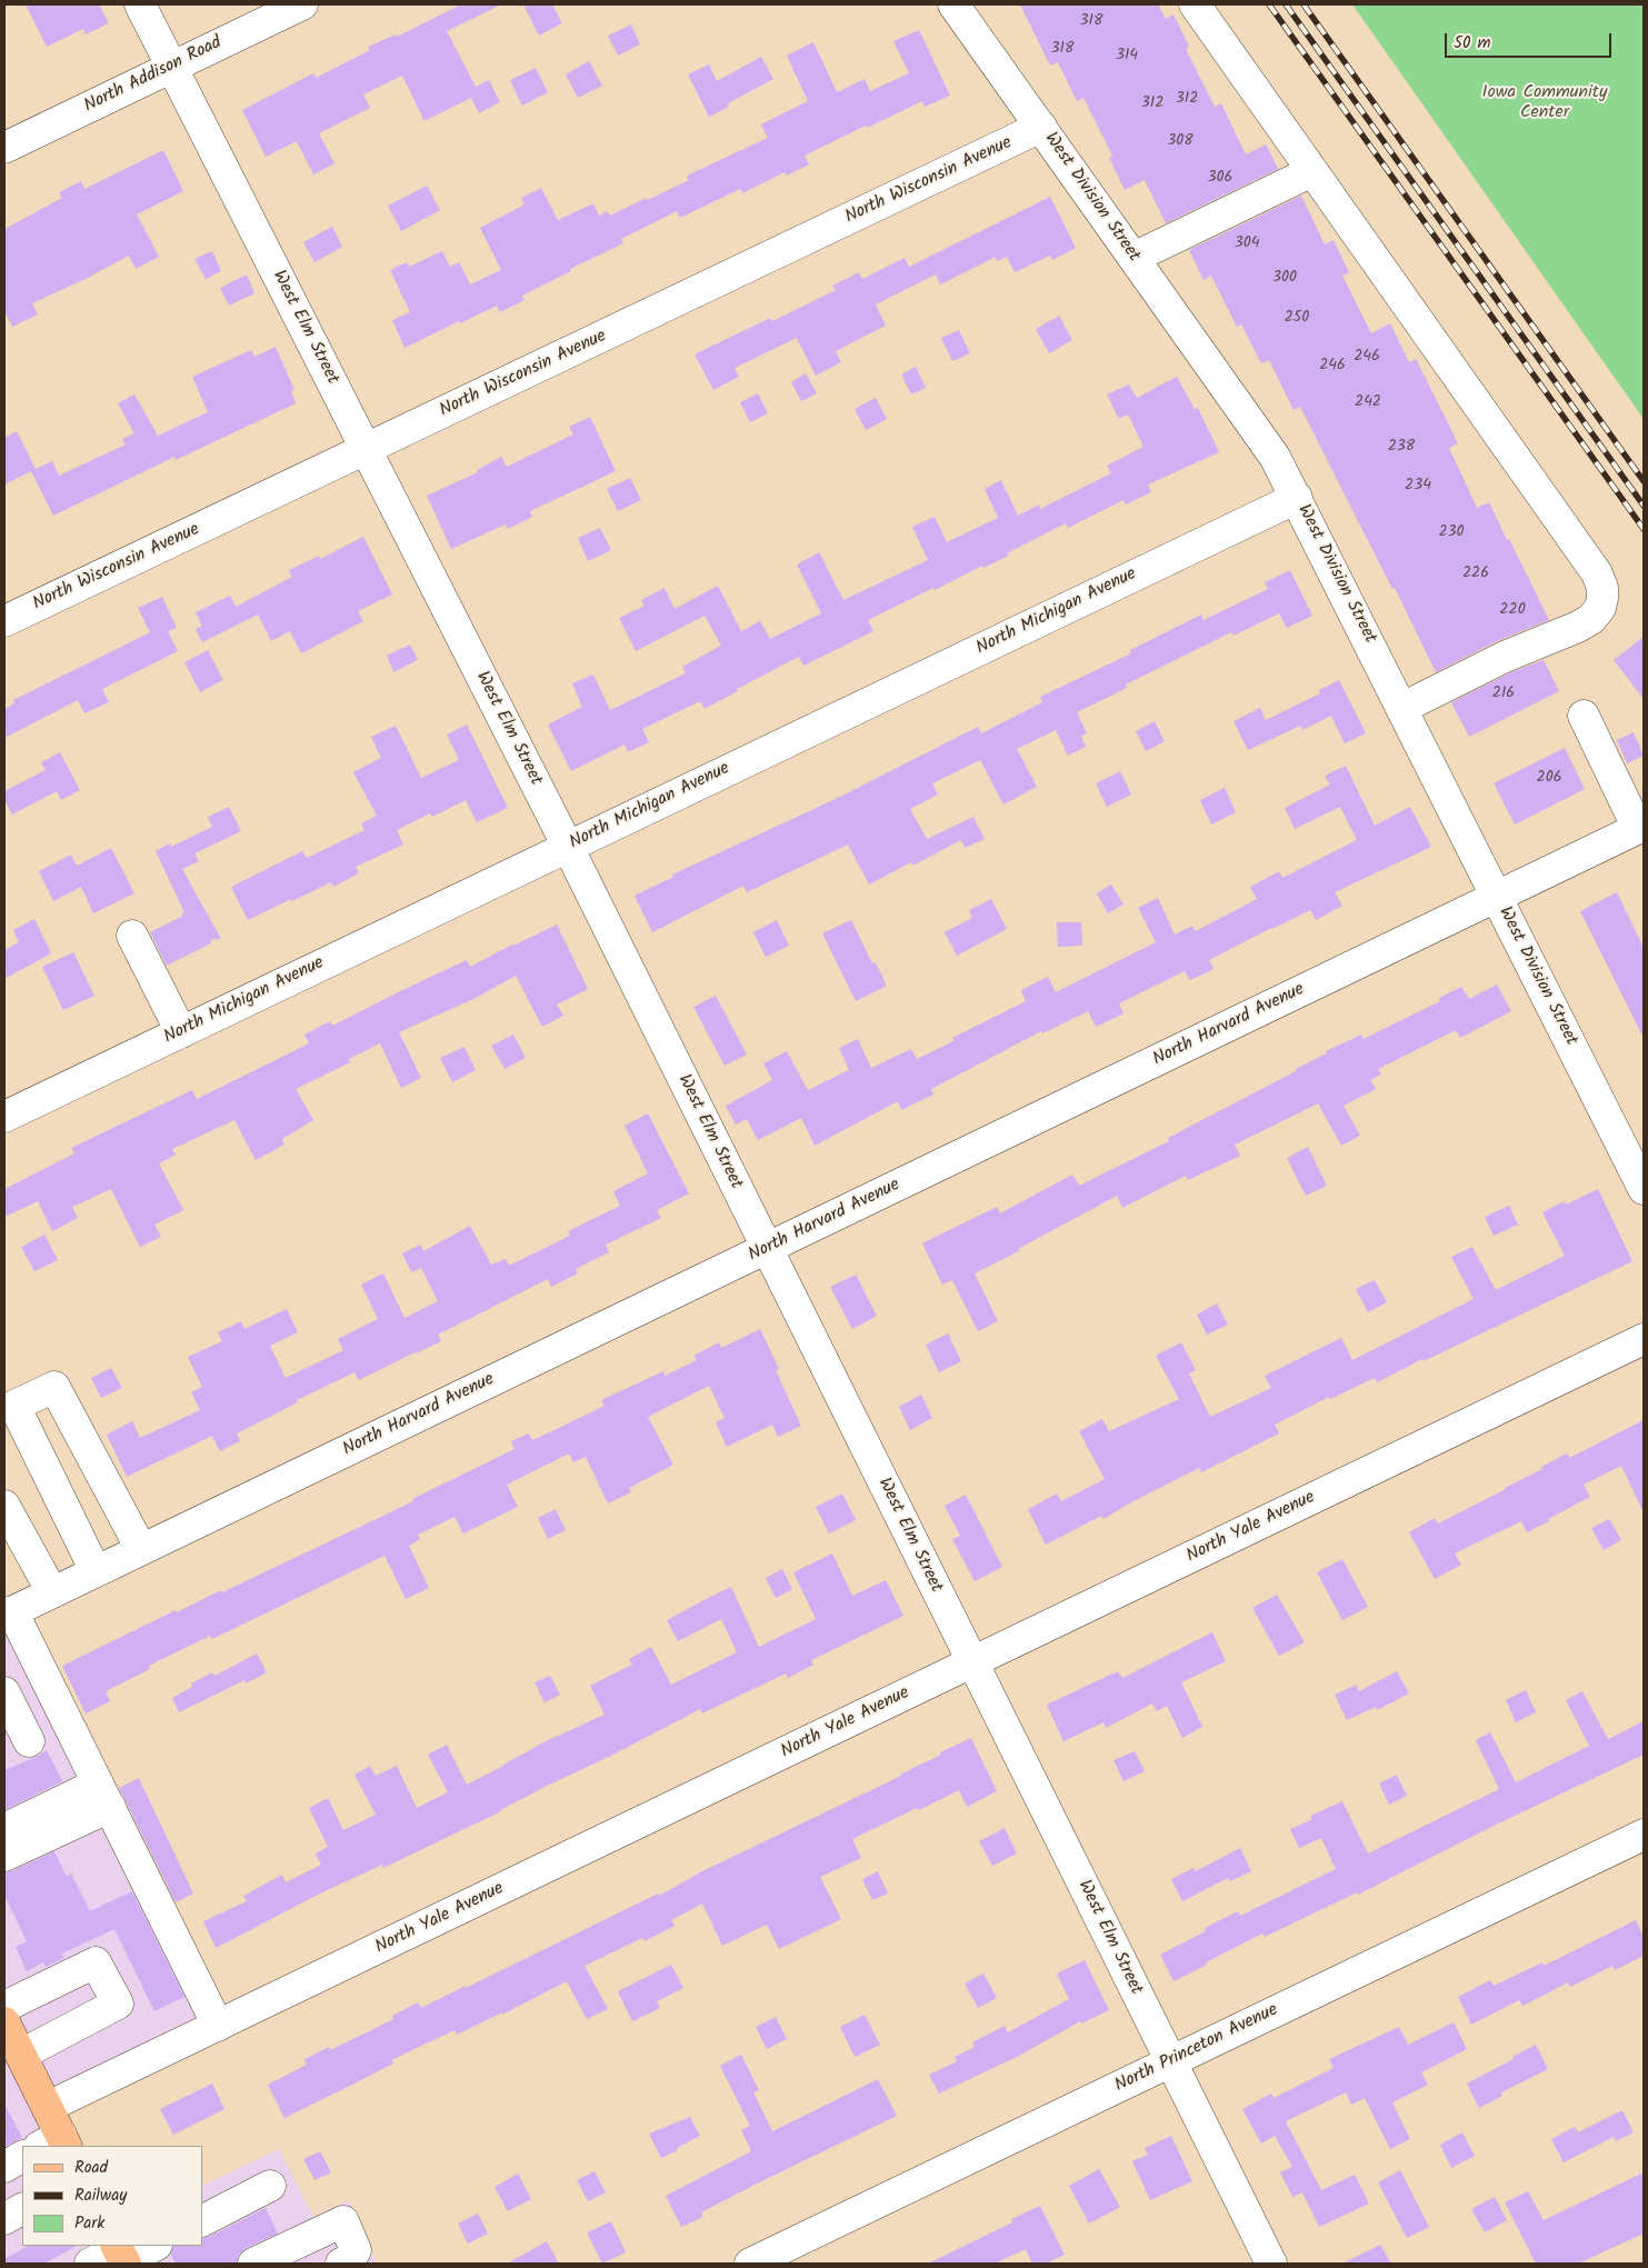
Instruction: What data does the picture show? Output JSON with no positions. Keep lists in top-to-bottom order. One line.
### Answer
{"streets":{"street":["North Addison Road","North Wisconsin Avenue","West Division Street","West Elm Street","North Michigan Avenue","North Harvard Avenue","North Yale Avenue","North Princeton Avenue"]},"crossings":[["North Addison Road","West Elm Street"],["North Wisconsin Avenue","West Division Street"],["North Wisconsin Avenue","West Elm Street"],["West Division Street","North Michigan Avenue"],["West Division Street","North Harvard Avenue"],["West Elm Street","North Michigan Avenue"],["West Elm Street","North Harvard Avenue"],["West Elm Street","North Yale Avenue"],["West Elm Street","North Princeton Avenue"]],"parks":["Iowa Community Center"],"house_numbers":["318","318","314","312","312","308","306","304","300","250","246","246","242","238","234","230","226","220","216","206"],"legend":["Road","Railway","Park"],"scale_bar":"50 m"}
